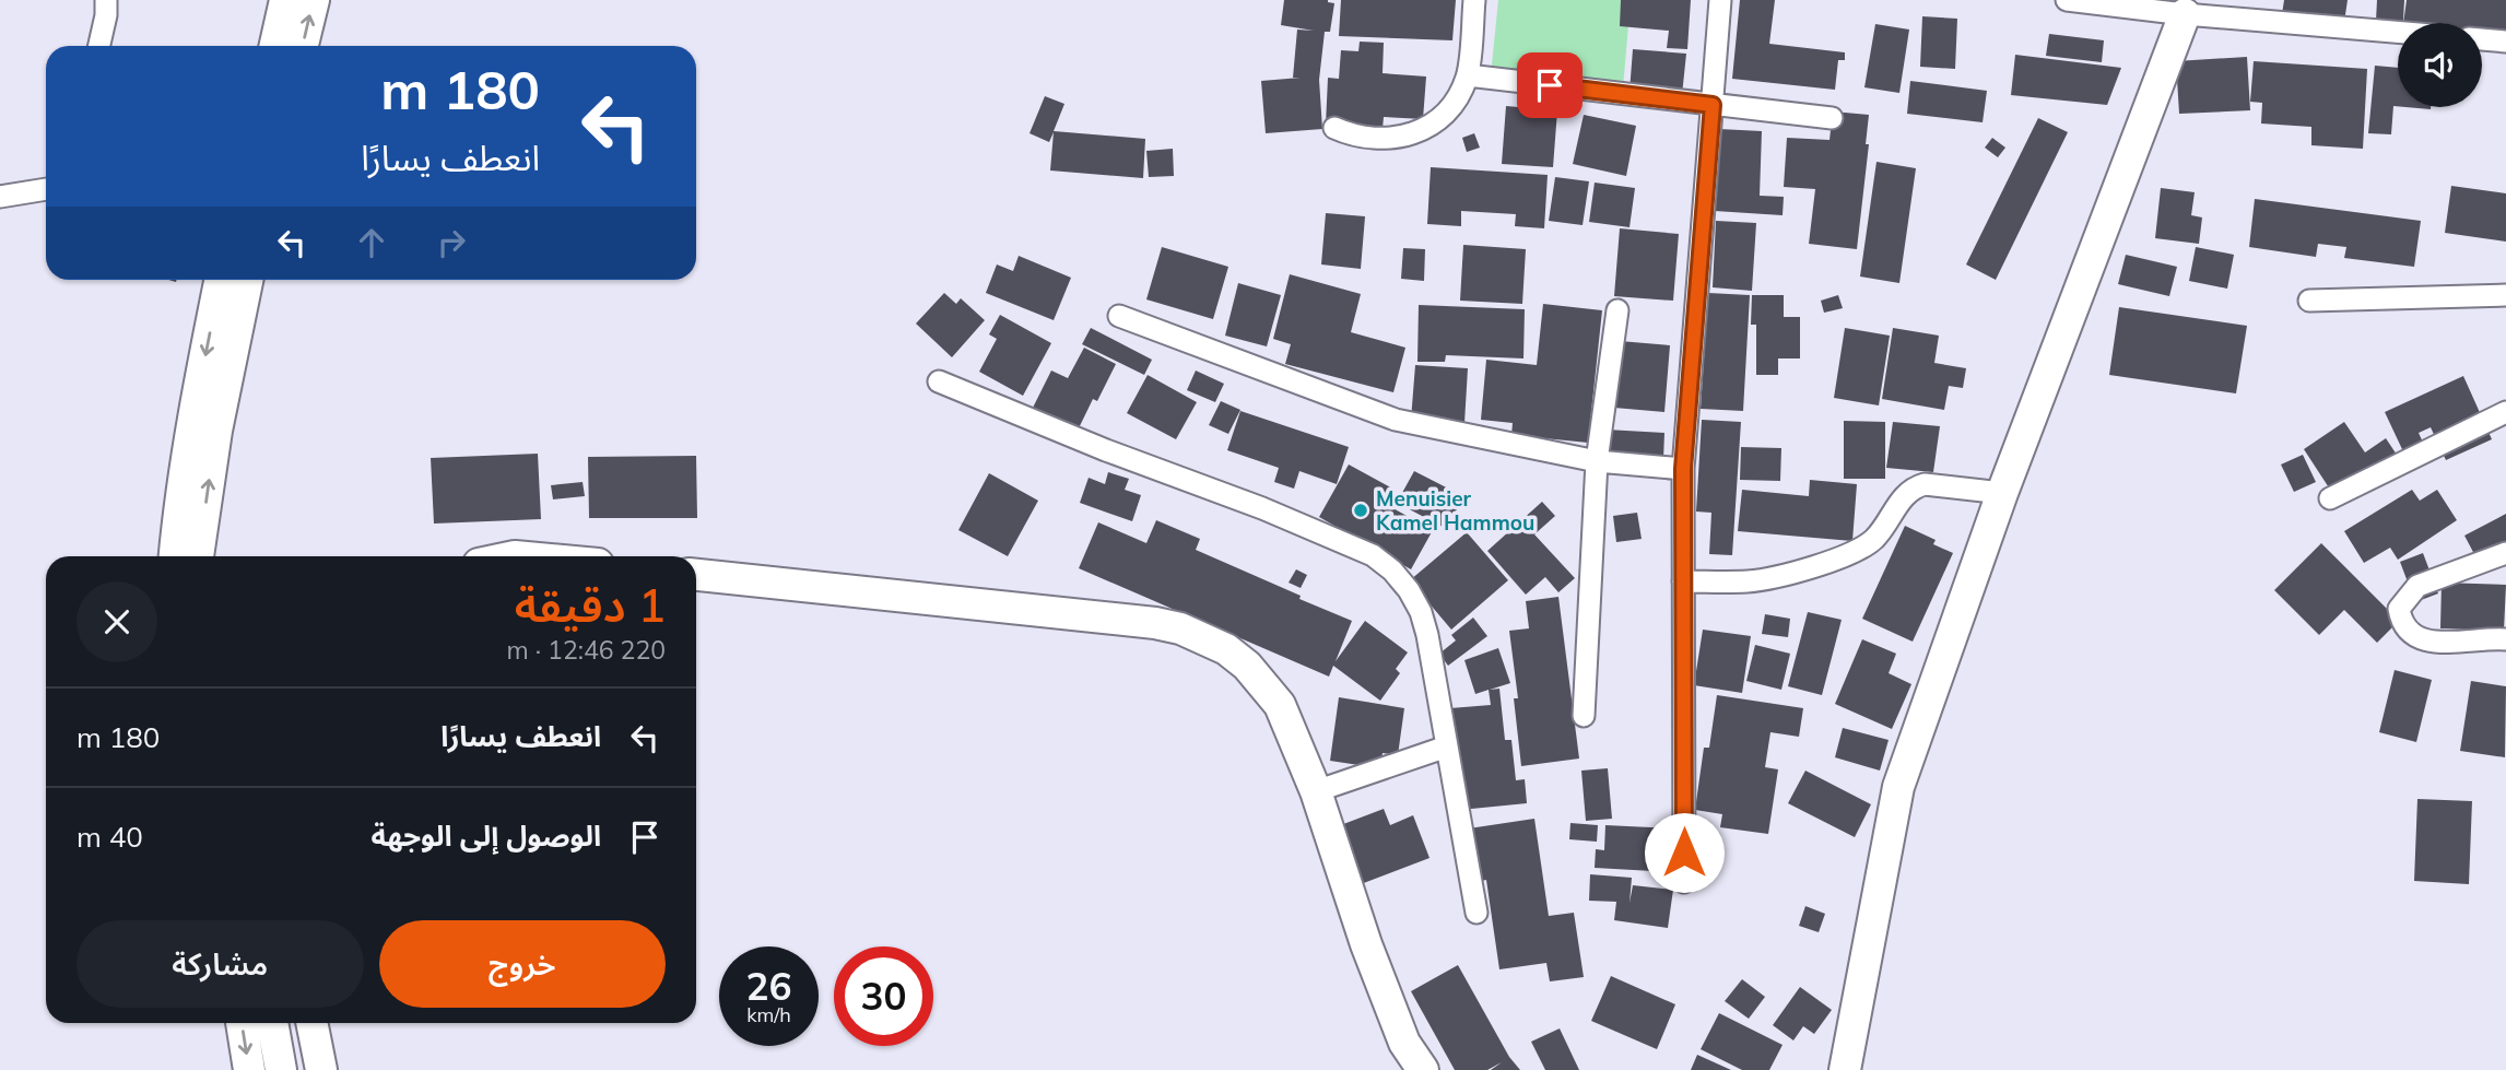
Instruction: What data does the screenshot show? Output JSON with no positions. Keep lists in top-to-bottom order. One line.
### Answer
{"places":["Menuisier Kamel Hammou"],"page":{"turn":["180 m","انعطف يسارًا"],"heading":["1 دقيقة","220 m · 12:46"],"list":[{"name":"انعطف يسارًا","value":"180 m"},{"name":"الوصول إلى الوجهة","value":"40 m"}],"buttons":["خروج","مشاركة"],"speed":"26 km/h","limit":"30"}}
